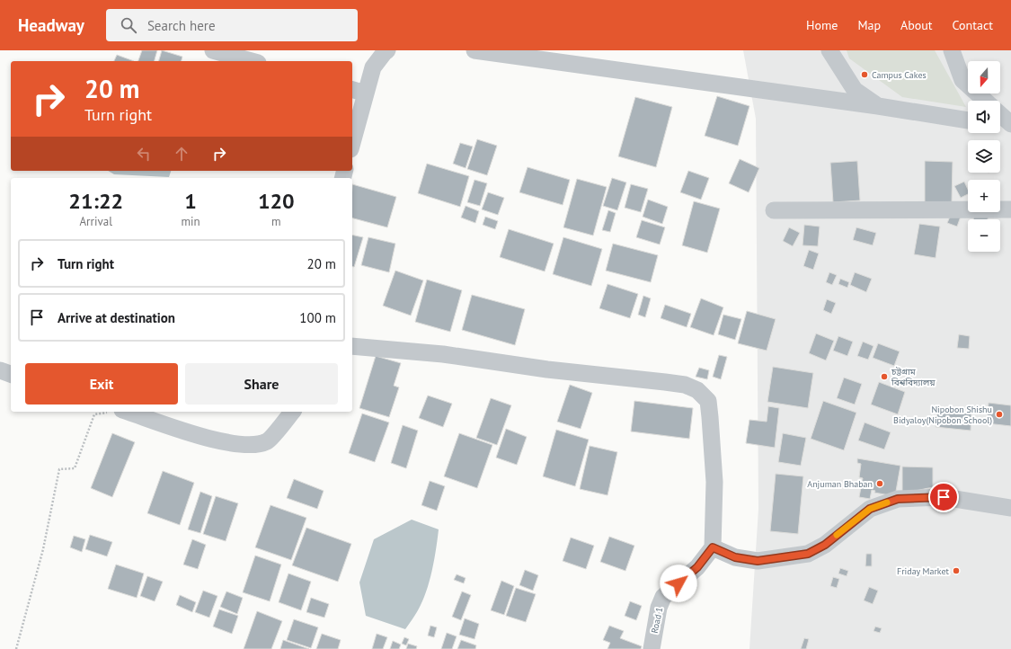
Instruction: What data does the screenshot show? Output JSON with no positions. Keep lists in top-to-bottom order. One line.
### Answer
{"streets":{"street":["Road 1"]},"places":["Campus Cakes","চট্টগ্রাম বিশ্ববিদ্যালয়","Nipobon Shishu Bidyaloy(Nipobon School)","Anjuman Bhaban","Friday Market"],"north":"bottom","page":{"header":"Headway","search":"Search here","nav":["Home","Map","About","Contact"],"map_buttons":["+","−"],"turn":["20 m","Turn right"],"eta":["21:22","Arrival","1","min","120","m"],"list":[{"name":"Turn right","value":"20 m"},{"name":"Arrive at destination","value":"100 m"}],"buttons":["Exit","Share"]}}
